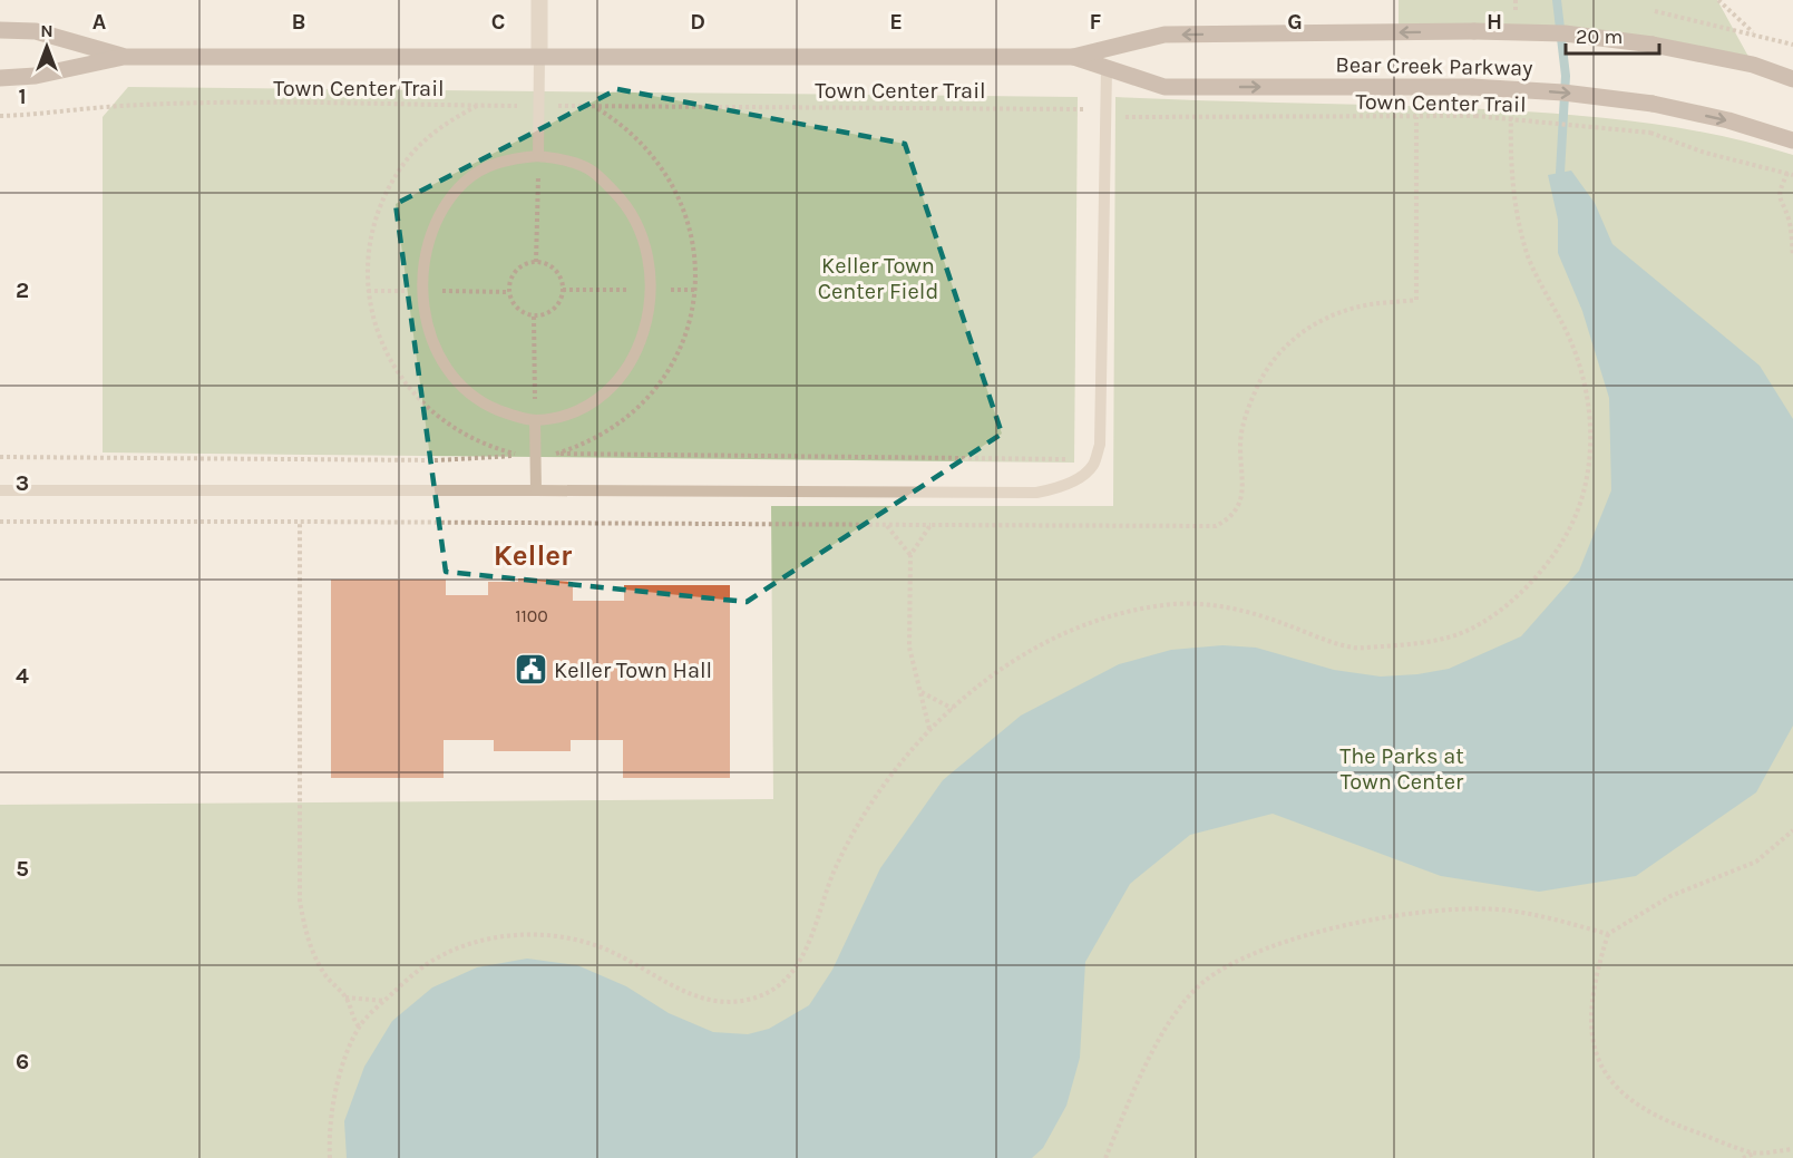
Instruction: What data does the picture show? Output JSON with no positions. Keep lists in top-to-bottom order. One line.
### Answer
{"streets":{"main road":["Bear Creek Parkway"],"path":["Town Center Trail"]},"districts":["Keller"],"parks":["Keller Town Center Field","The Parks at Town Center"],"places":{"public building":["Keller Town Hall"]},"house_numbers":["1100"],"scale_bar":"20 m","north":"top","grid":{"columns":["A","B","C","D","E","F","G","H"],"rows":["1","2","3","4","5","6"]}}
